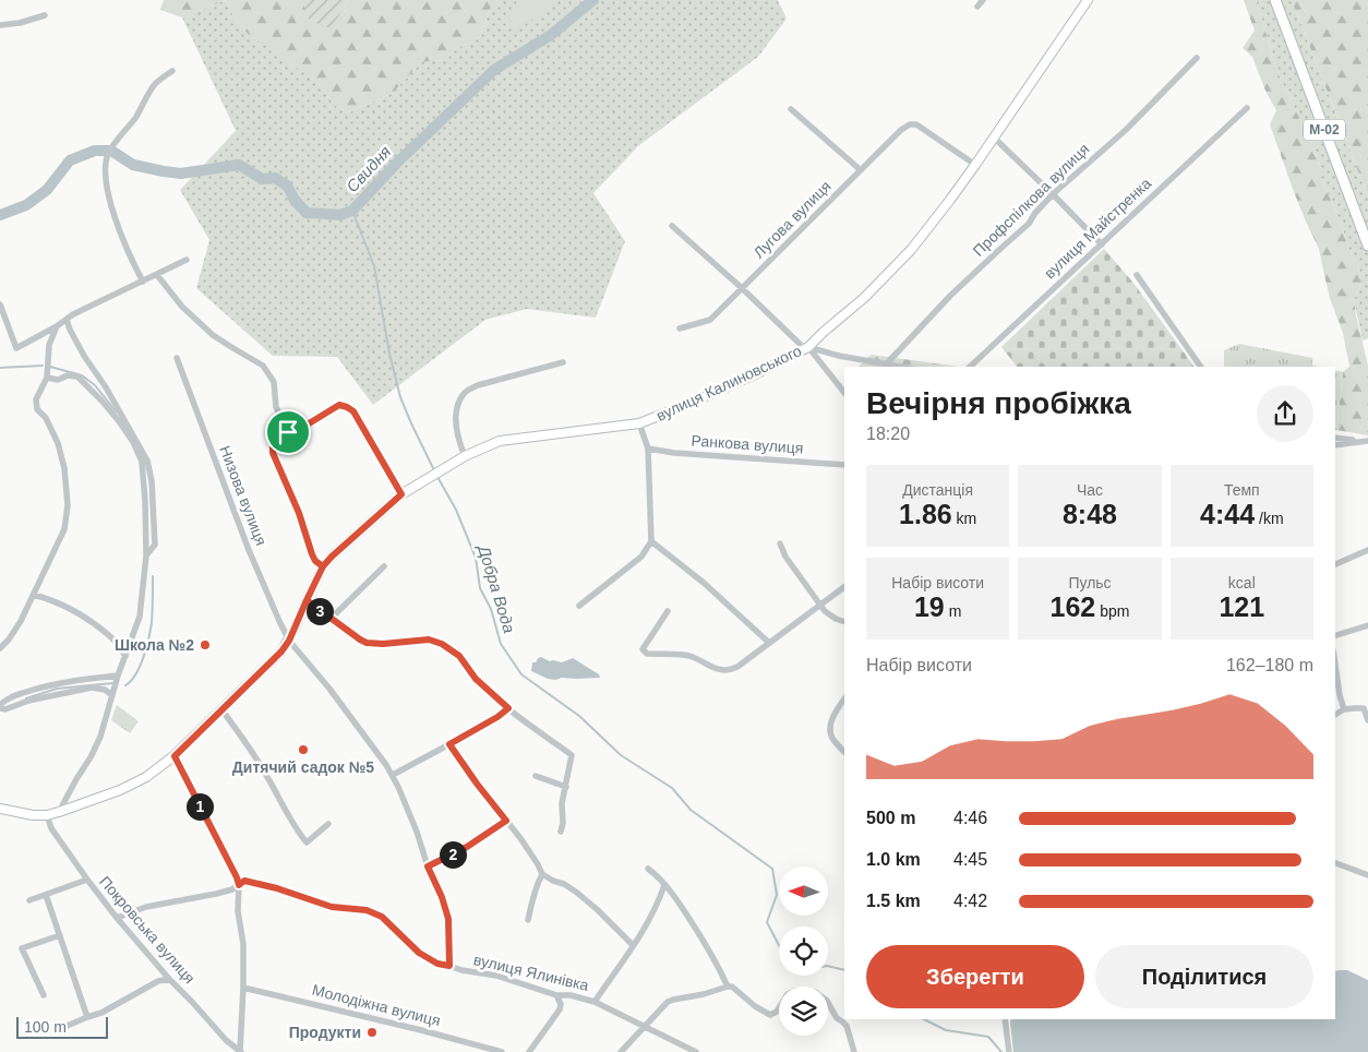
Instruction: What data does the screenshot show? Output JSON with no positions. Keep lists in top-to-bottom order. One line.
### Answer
{"streets":{"highway":["М-02"],"main road":["вулиця Калиновського"],"street":["Профспілкова вулиця","Лугова вулиця","вулиця Майстренка","Ранкова вулиця","Низова вулиця","Покровська вулиця","вулиця Ялинівка","Молодіжна вулиця"]},"crossings":[["Лугова вулиця","вулиця Калиновського"],["вулиця Калиновського","Низова вулиця"],["вулиця Калиновського","Покровська вулиця"],["Низова вулиця","вулиця Ялинівка"],["Покровська вулиця","вулиця Ялинівка"]],"water":["Свидня","Добра Вода"],"places":["Школа №2","Дитячий садок №5","Продукти"],"scale_bar":"100 m","north":"left","page":{"heading":["Вечірня пробіжка","18:20"],"stats":[["Дистанція","1.86 km"],["Час","8:48"],["Темп","4:44 /km"],["Набір висоти","19 m"],["Пульс","162 bpm"],["kcal","121"]],"pins":["3","1","2"],"chart":["Набір висоти","162–180 m"],"list":[{"name":"500 m","note":"4:46"},{"name":"1.0 km","note":"4:45"},{"name":"1.5 km","note":"4:42"}],"buttons":["Зберегти","Поділитися"],"scale":"100 m"}}
